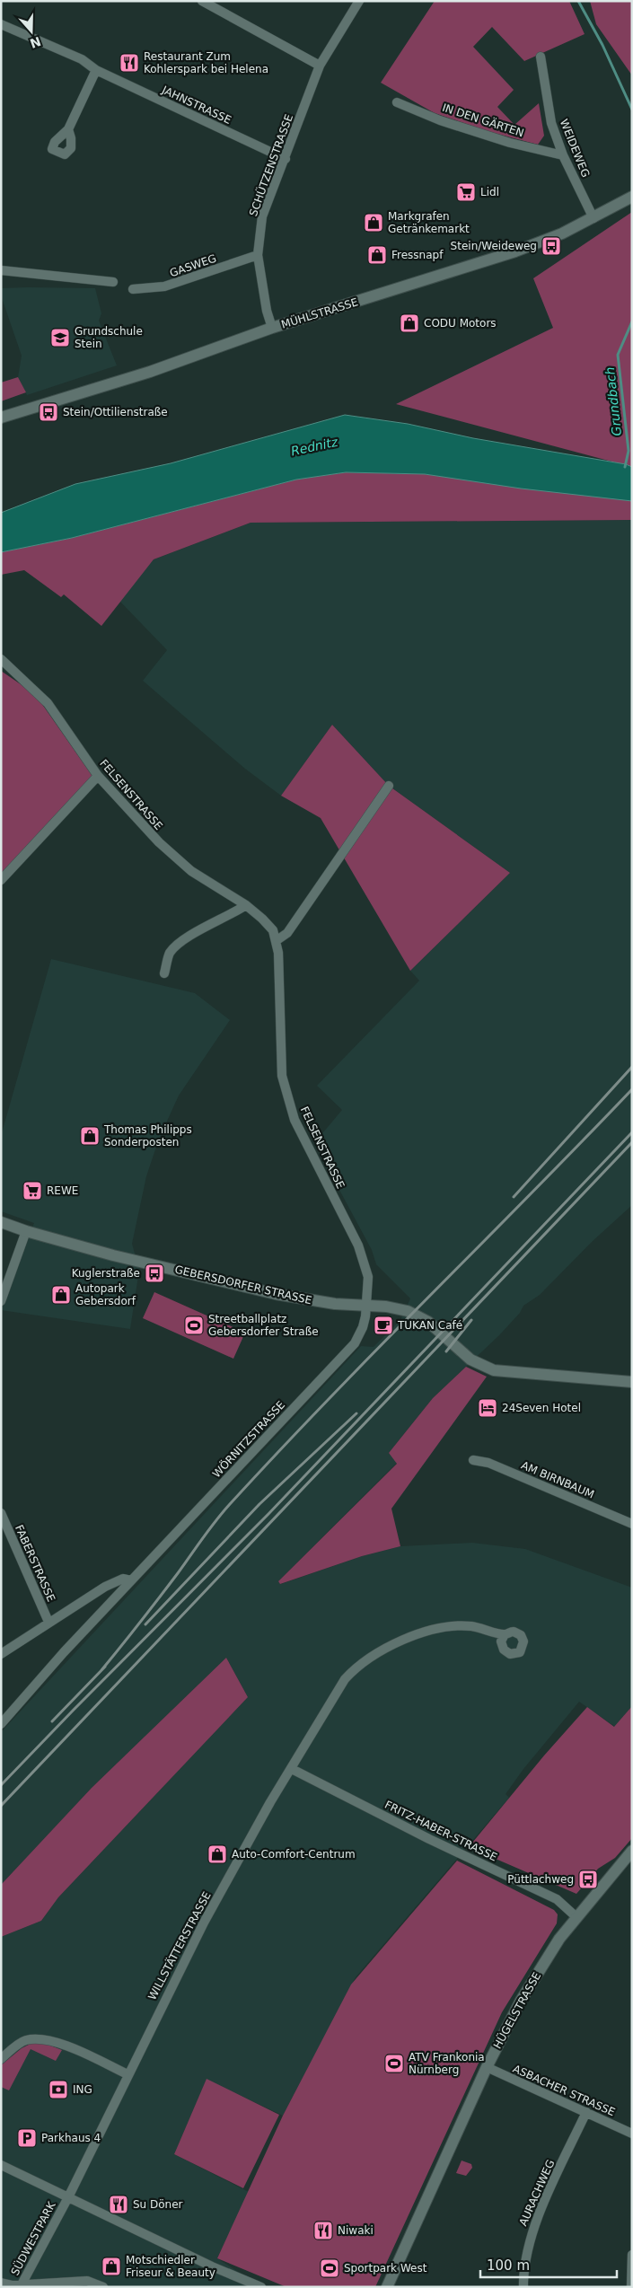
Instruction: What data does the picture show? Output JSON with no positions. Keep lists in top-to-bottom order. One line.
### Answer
{"streets":{"street":["JAHNSTRASSE","IN DEN GÄRTEN","WEIDEWEG","SCHÜTZENSTRASSE","GASWEG","MÜHLSTRASSE","FELSENSTRASSE","GEBERSDORFER STRASSE","WÖRNITZSTRASSE","AM BIRNBAUM","FABERSTRASSE","FRITZ-HABER-STRASSE","WILLSTÄTTERSTRASSE","HÜGELSTRASSE","ASBACHER STRASSE","AURACHWEG","SÜDWESTPARK"]},"crossings":[["JAHNSTRASSE","SCHÜTZENSTRASSE"],["IN DEN GÄRTEN","WEIDEWEG"],["WEIDEWEG","MÜHLSTRASSE"],["SCHÜTZENSTRASSE","GASWEG"],["SCHÜTZENSTRASSE","MÜHLSTRASSE"],["FELSENSTRASSE","GEBERSDORFER STRASSE"],["FELSENSTRASSE","WÖRNITZSTRASSE"],["GEBERSDORFER STRASSE","WÖRNITZSTRASSE"],["FRITZ-HABER-STRASSE","WILLSTÄTTERSTRASSE"],["FRITZ-HABER-STRASSE","HÜGELSTRASSE"],["WILLSTÄTTERSTRASSE","SÜDWESTPARK"],["HÜGELSTRASSE","ASBACHER STRASSE"],["ASBACHER STRASSE","AURACHWEG"]],"water":["Grundbach","Rednitz"],"places":{"restaurant":["Restaurant Zum Kohlerspark bei Helena","Su Döner","Niwaki"],"supermarket":["Lidl","REWE"],"shop":["Markgrafen Getränkemarkt","Fressnapf","CODU Motors","Thomas Philipps Sonderposten","Autopark Gebersdorf","Auto-Comfort-Centrum","Motschiedler Friseur & Beauty"],"bus stop":["Stein/Weideweg","Stein/Ottilienstraße","Kuglerstraße","Püttlachweg"],"school or university":["Grundschule Stein"],"sports":["Streetballplatz Gebersdorfer Straße","ATV Frankonia Nürnberg","Sportpark West"],"cafe":["TUKAN Café"],"hotel":["24Seven Hotel"],"bank":["ING"],"parking":["Parkhaus 4"]},"scale_bar":"100 m","north":"bottom"}
